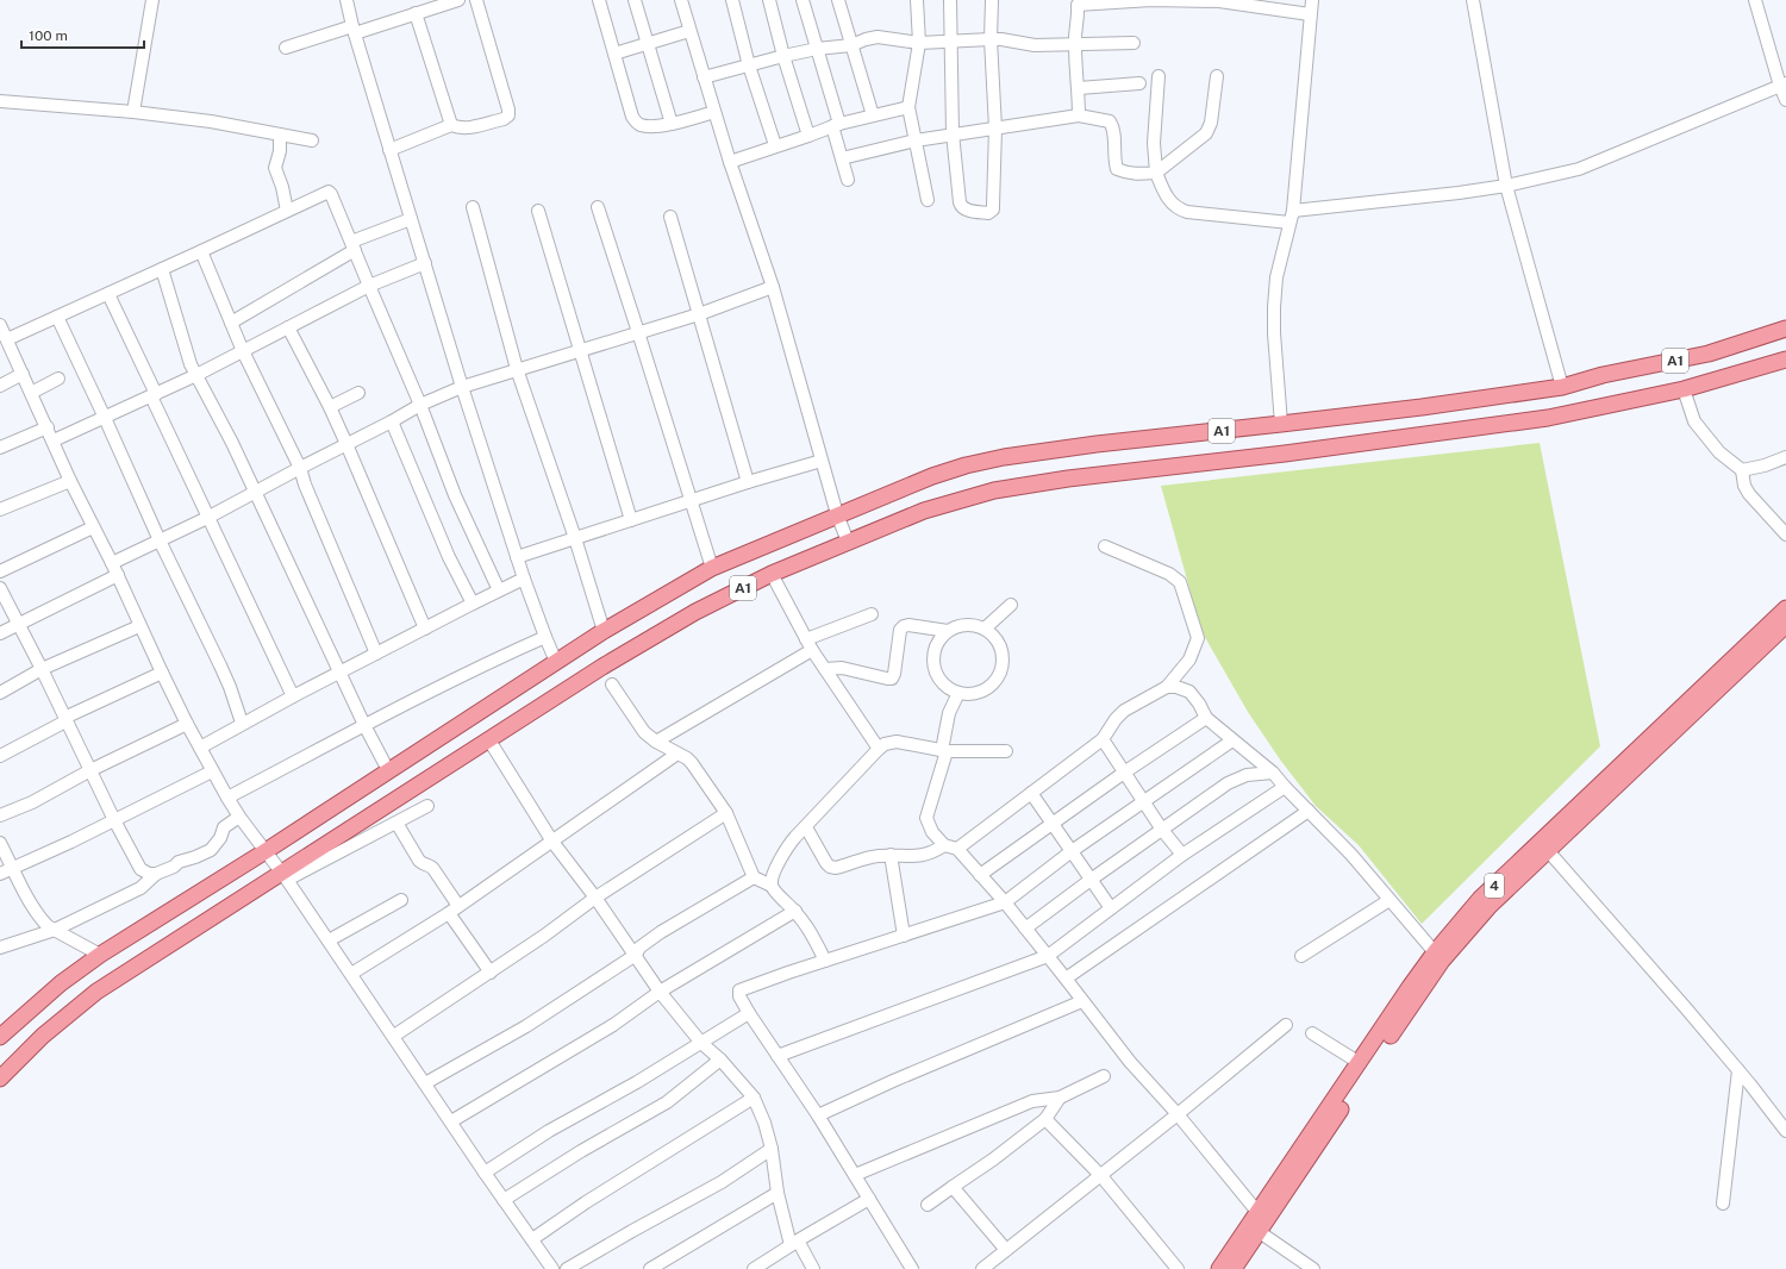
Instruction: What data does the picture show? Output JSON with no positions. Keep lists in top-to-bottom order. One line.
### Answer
{"streets":{"main road":["A1","4"]},"scale_bar":"100 m"}
